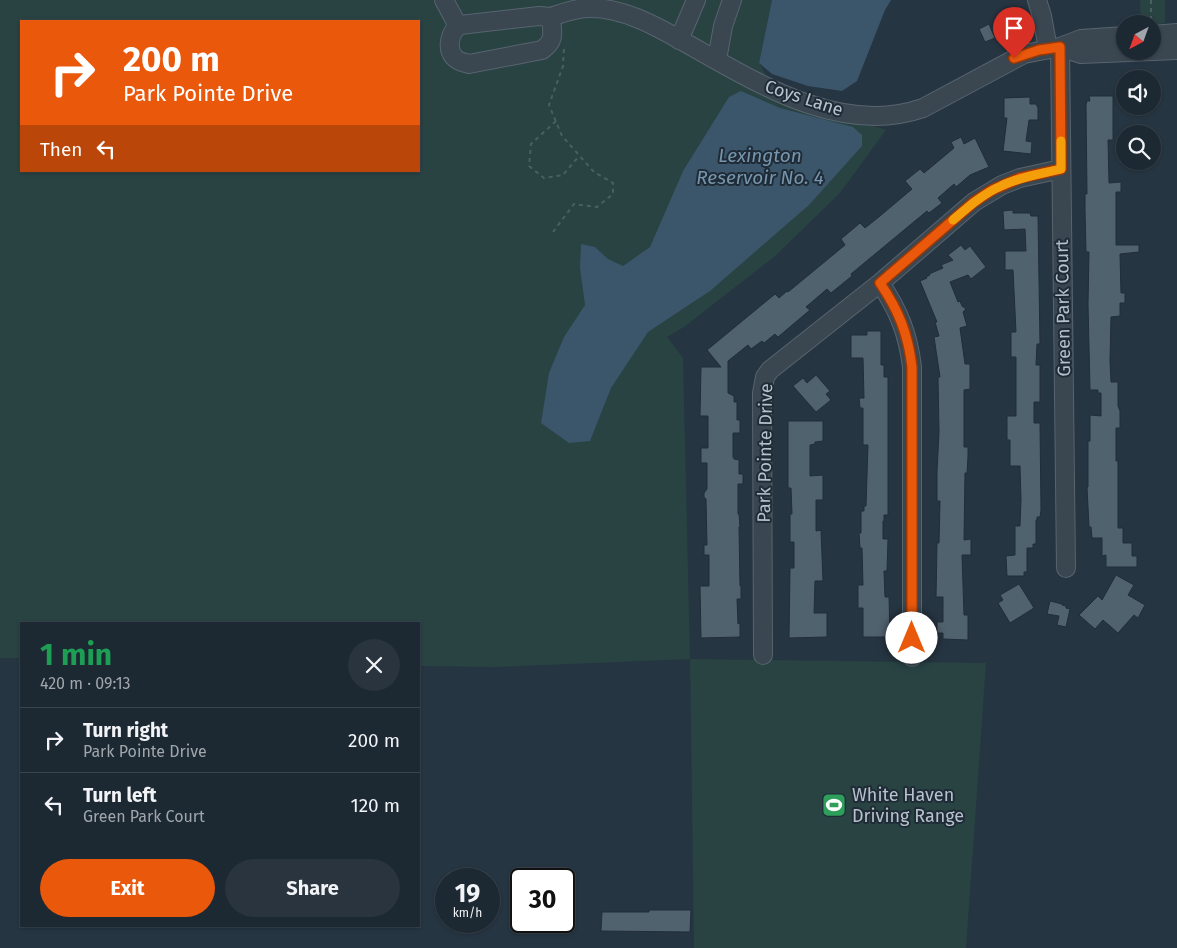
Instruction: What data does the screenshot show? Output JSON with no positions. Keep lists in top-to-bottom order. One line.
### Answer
{"streets":{"street":["Coys Lane","Green Park Court","Park Pointe Drive"]},"crossings":[["Coys Lane","Green Park Court"],["Green Park Court","Park Pointe Drive"]],"water":["Lexington Reservoir No. 4"],"places":{"sports":["White Haven Driving Range"]},"north":"bottom left","page":{"turn":["200 m","Park Pointe Drive"],"then":"Then","heading":["1 min","420 m · 09:13"],"list":[{"name":"Turn right","note":"Park Pointe Drive","value":"200 m"},{"name":"Turn left","note":"Green Park Court","value":"120 m"}],"buttons":["Exit","Share"],"speed":"19 km/h","limit":"30"}}
